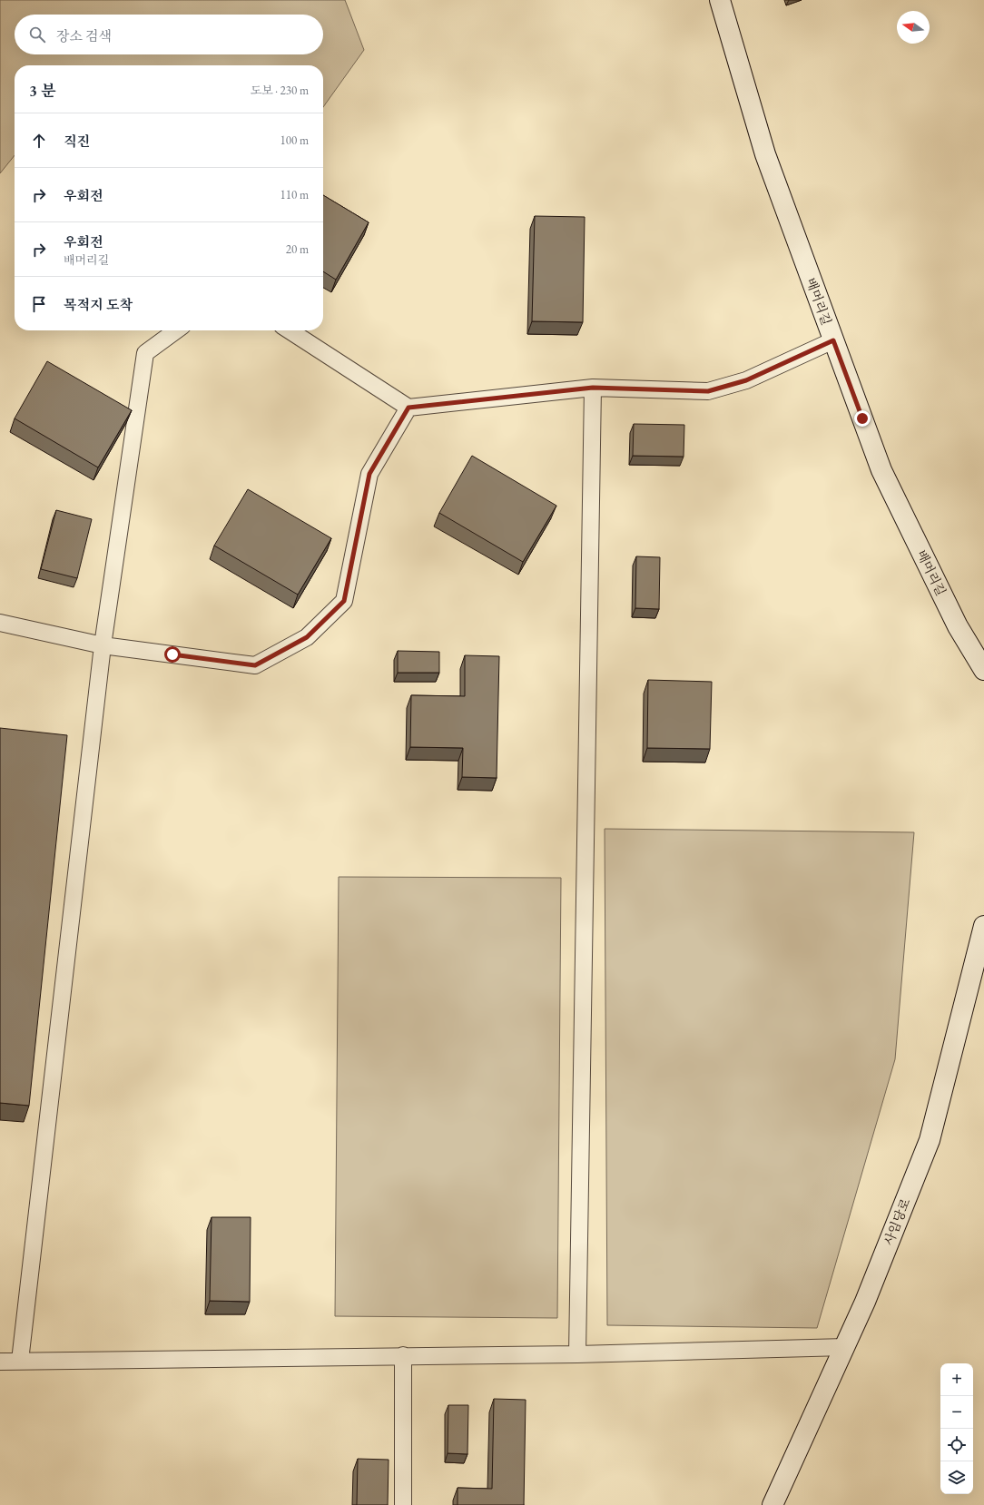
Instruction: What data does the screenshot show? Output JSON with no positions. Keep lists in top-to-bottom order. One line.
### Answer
{"streets":{"street":["배머리길","사임당로"]},"north":"left","page":{"search":"장소 검색","heading":["3 분","도보 · 230 m"],"list":[["직진","100 m"],["우회전","110 m"],["우회전","배머리길","20 m"],"목적지 도착"],"map_buttons":["+","−"]}}
